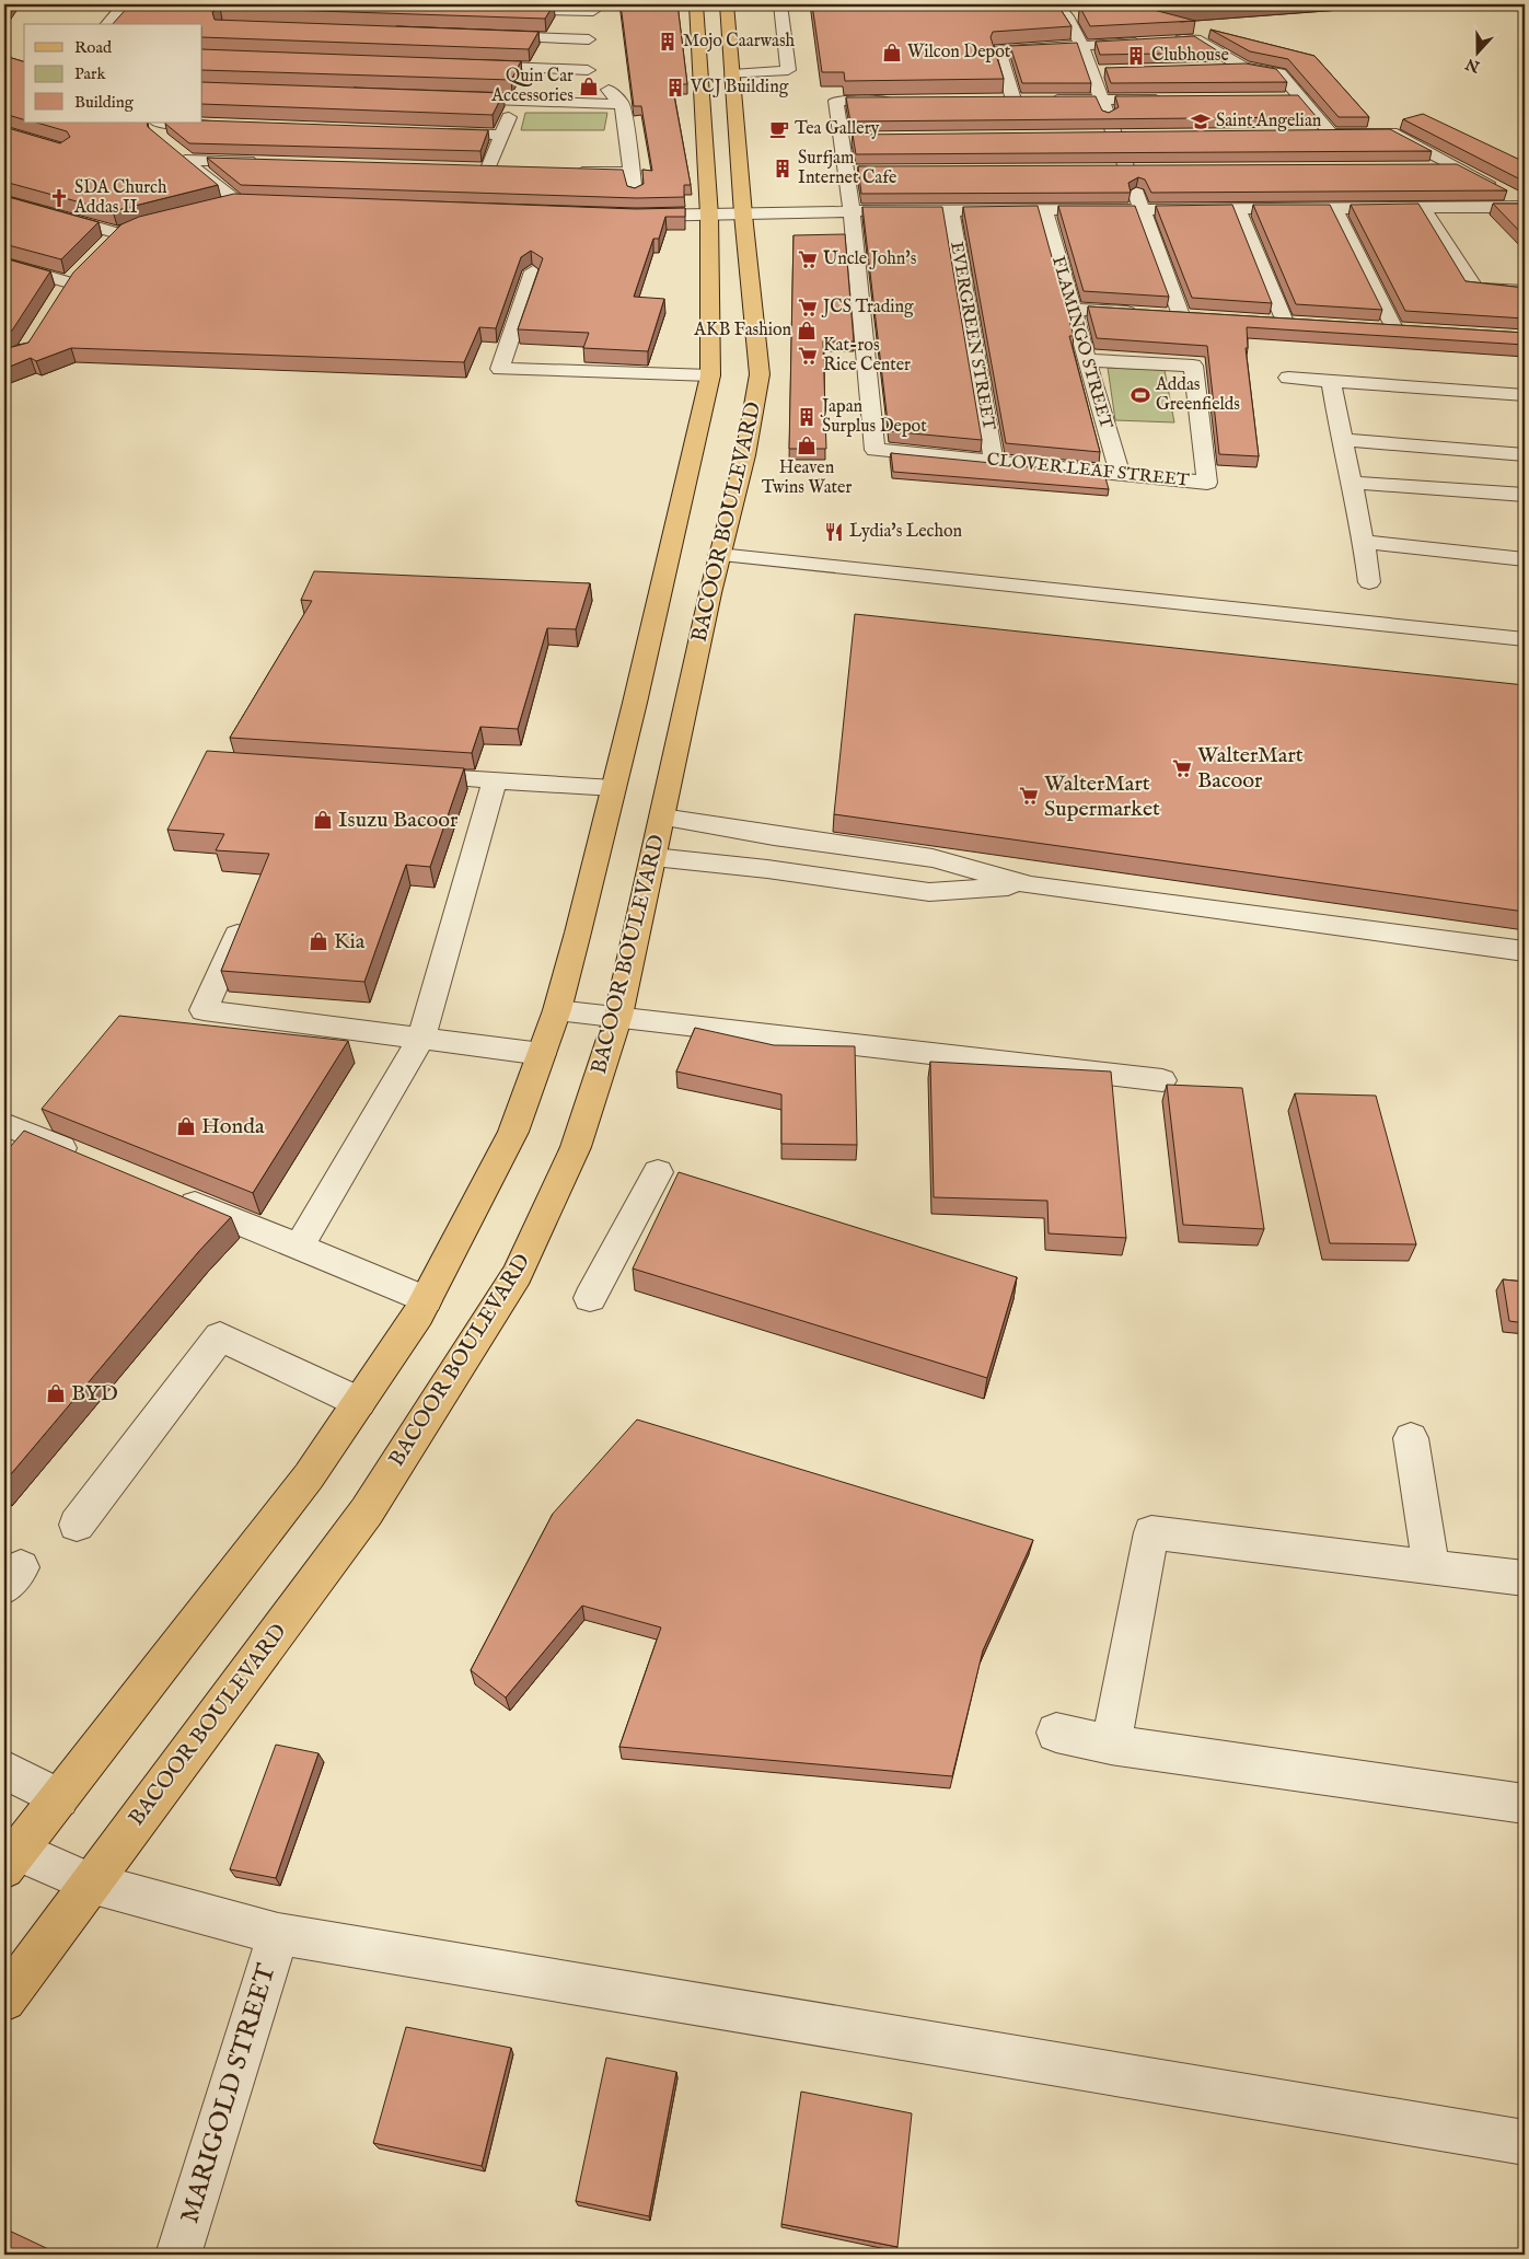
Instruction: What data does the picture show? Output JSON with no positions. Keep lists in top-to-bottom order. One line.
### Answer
{"streets":{"main road":["BACOOR BOULEVARD"],"street":["EVERGREEN STREET","FLAMINGO STREET","CLOVER LEAF STREET","MARIGOLD STREET"]},"crossings":[["EVERGREEN STREET","CLOVER LEAF STREET"],["FLAMINGO STREET","CLOVER LEAF STREET"]],"places":{"building":["Mojo Caarwash","Clubhouse","VCJ Building","Surfjam Internet Cafe","Japan Surplus Depot"],"shop":["Wilcon Depot","Quin Car Accessories","AKB Fashion","Heaven Twins Water","Isuzu Bacoor","Kia","Honda","BYD"],"school or university":["Saint Angelian"],"cafe":["Tea Gallery"],"church":["SDA Church Addas II"],"supermarket":["Uncle John's","JCS Trading","Kat-ros Rice Center","WalterMart Bacoor","WalterMart Supermarket"],"sports":["Addas Greenfields"],"restaurant":["Lydia's Lechon"]},"legend":["Road","Park","Building"],"north":"bottom"}
